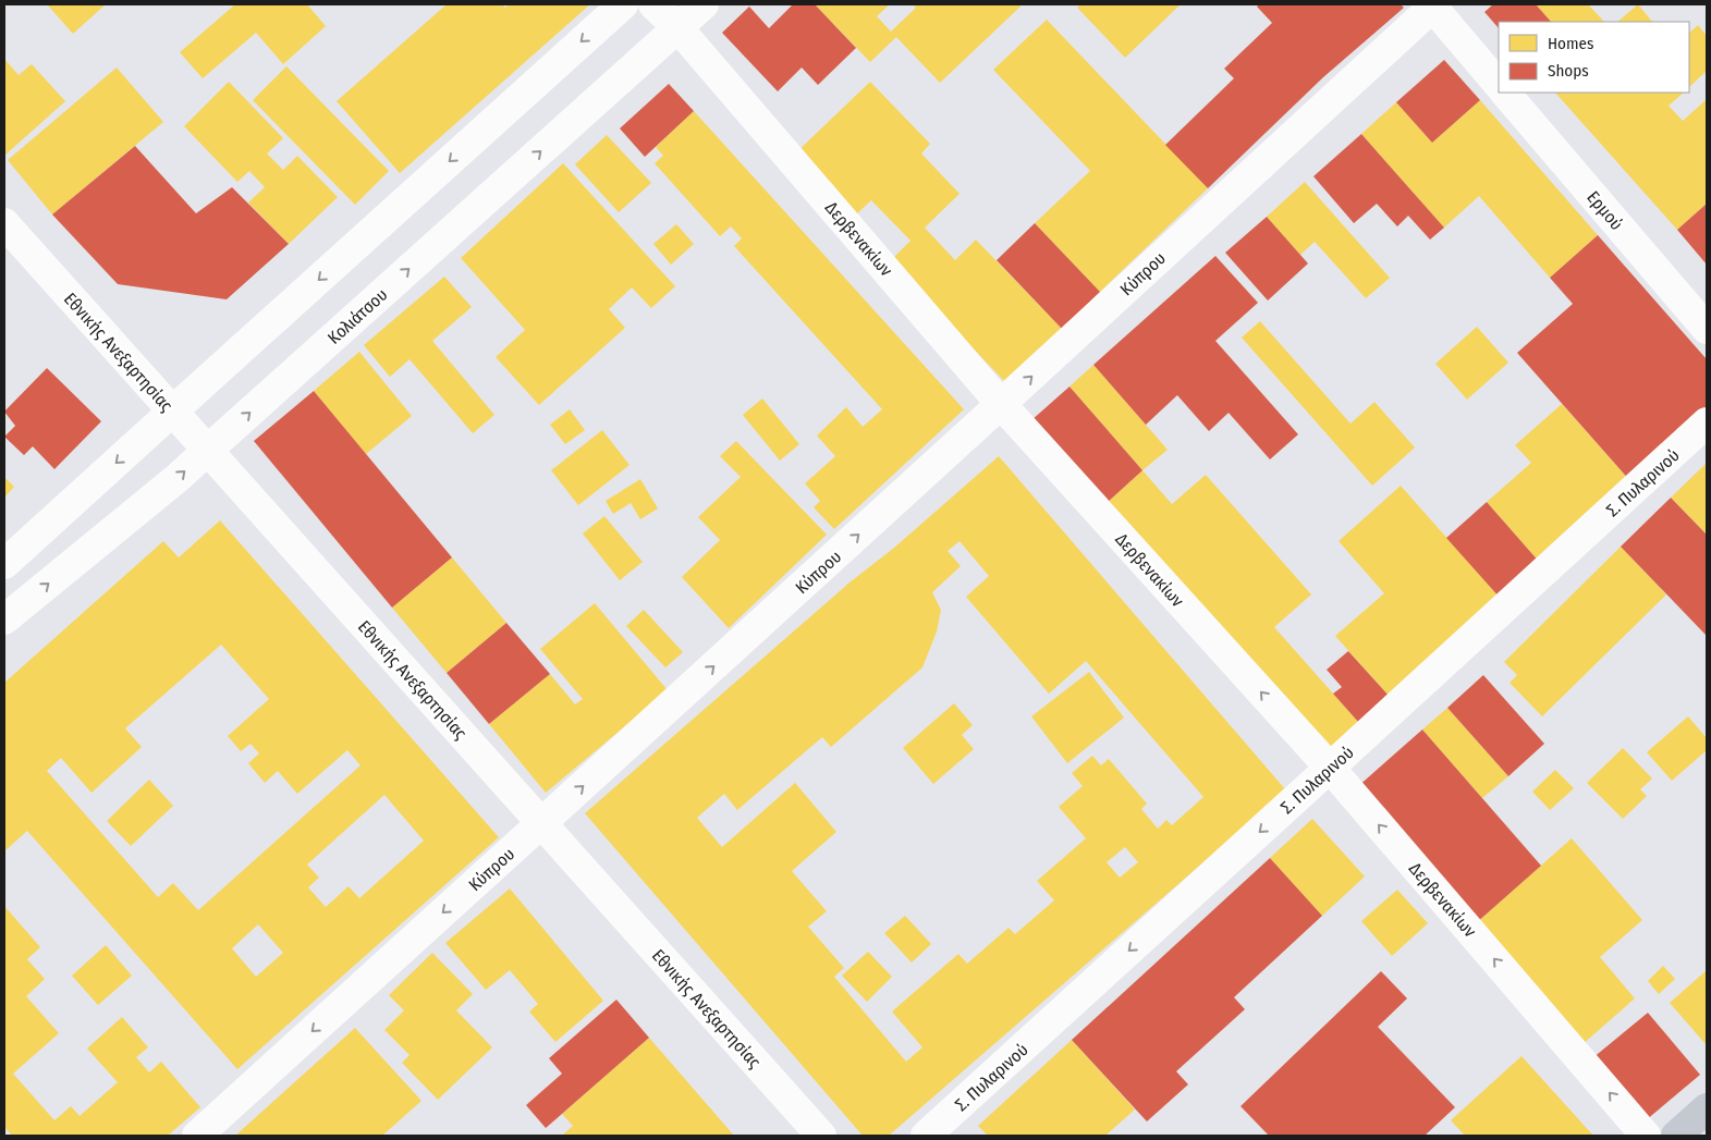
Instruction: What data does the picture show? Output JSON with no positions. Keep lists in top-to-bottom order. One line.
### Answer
{"streets":{"street":["Ερμού","Δερβενακίων","Κύπρου","Κολιάτσου","Εθνικής Ανεξαρτησίας","Σ. Πυλαρινού"]},"crossings":[["Δερβενακίων","Κύπρου"],["Δερβενακίων","Κολιάτσου"],["Δερβενακίων","Σ. Πυλαρινού"],["Κύπρου","Εθνικής Ανεξαρτησίας"],["Κολιάτσου","Εθνικής Ανεξαρτησίας"]],"one_way":["Δερβενακίων","Σ. Πυλαρινού"],"legend":["Homes","Shops"]}
